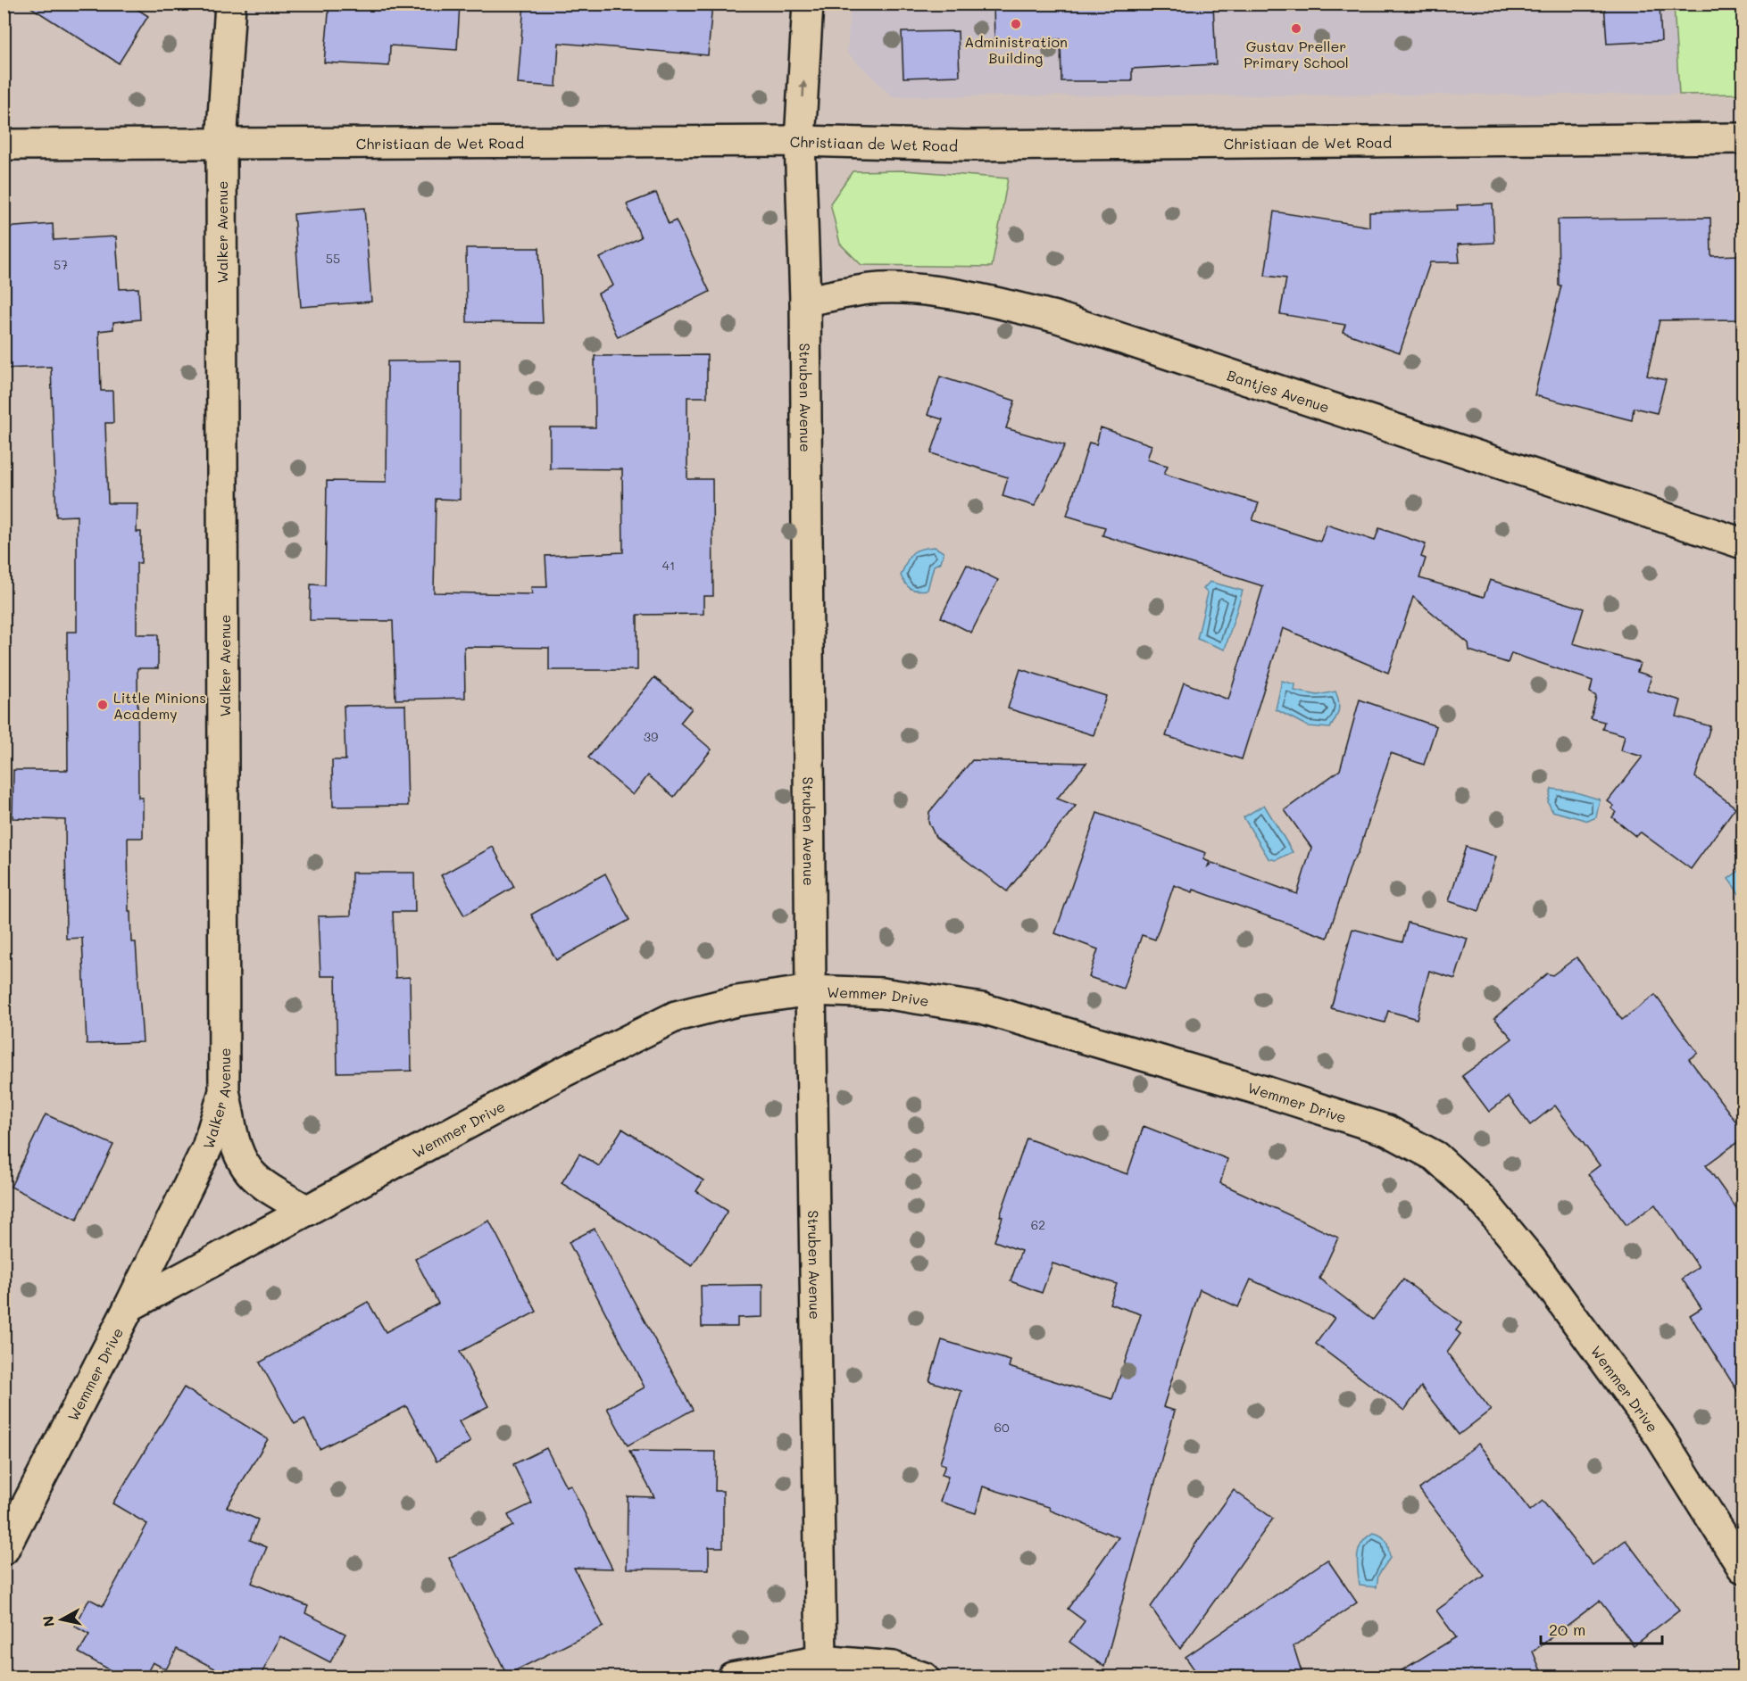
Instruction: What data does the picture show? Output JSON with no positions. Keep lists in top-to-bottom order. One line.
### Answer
{"streets":{"street":["Christiaan de Wet Road","Walker Avenue","Bantjes Avenue","Struben Avenue","Wemmer Drive"]},"crossings":[["Christiaan de Wet Road","Walker Avenue"],["Christiaan de Wet Road","Struben Avenue"],["Walker Avenue","Wemmer Drive"],["Bantjes Avenue","Struben Avenue"],["Struben Avenue","Wemmer Drive"]],"places":["Administration Building","Gustav Preller Primary School","Little Minions Academy"],"house_numbers":["55","57","41","39","62","60"],"scale_bar":"20 m","north":"left"}
